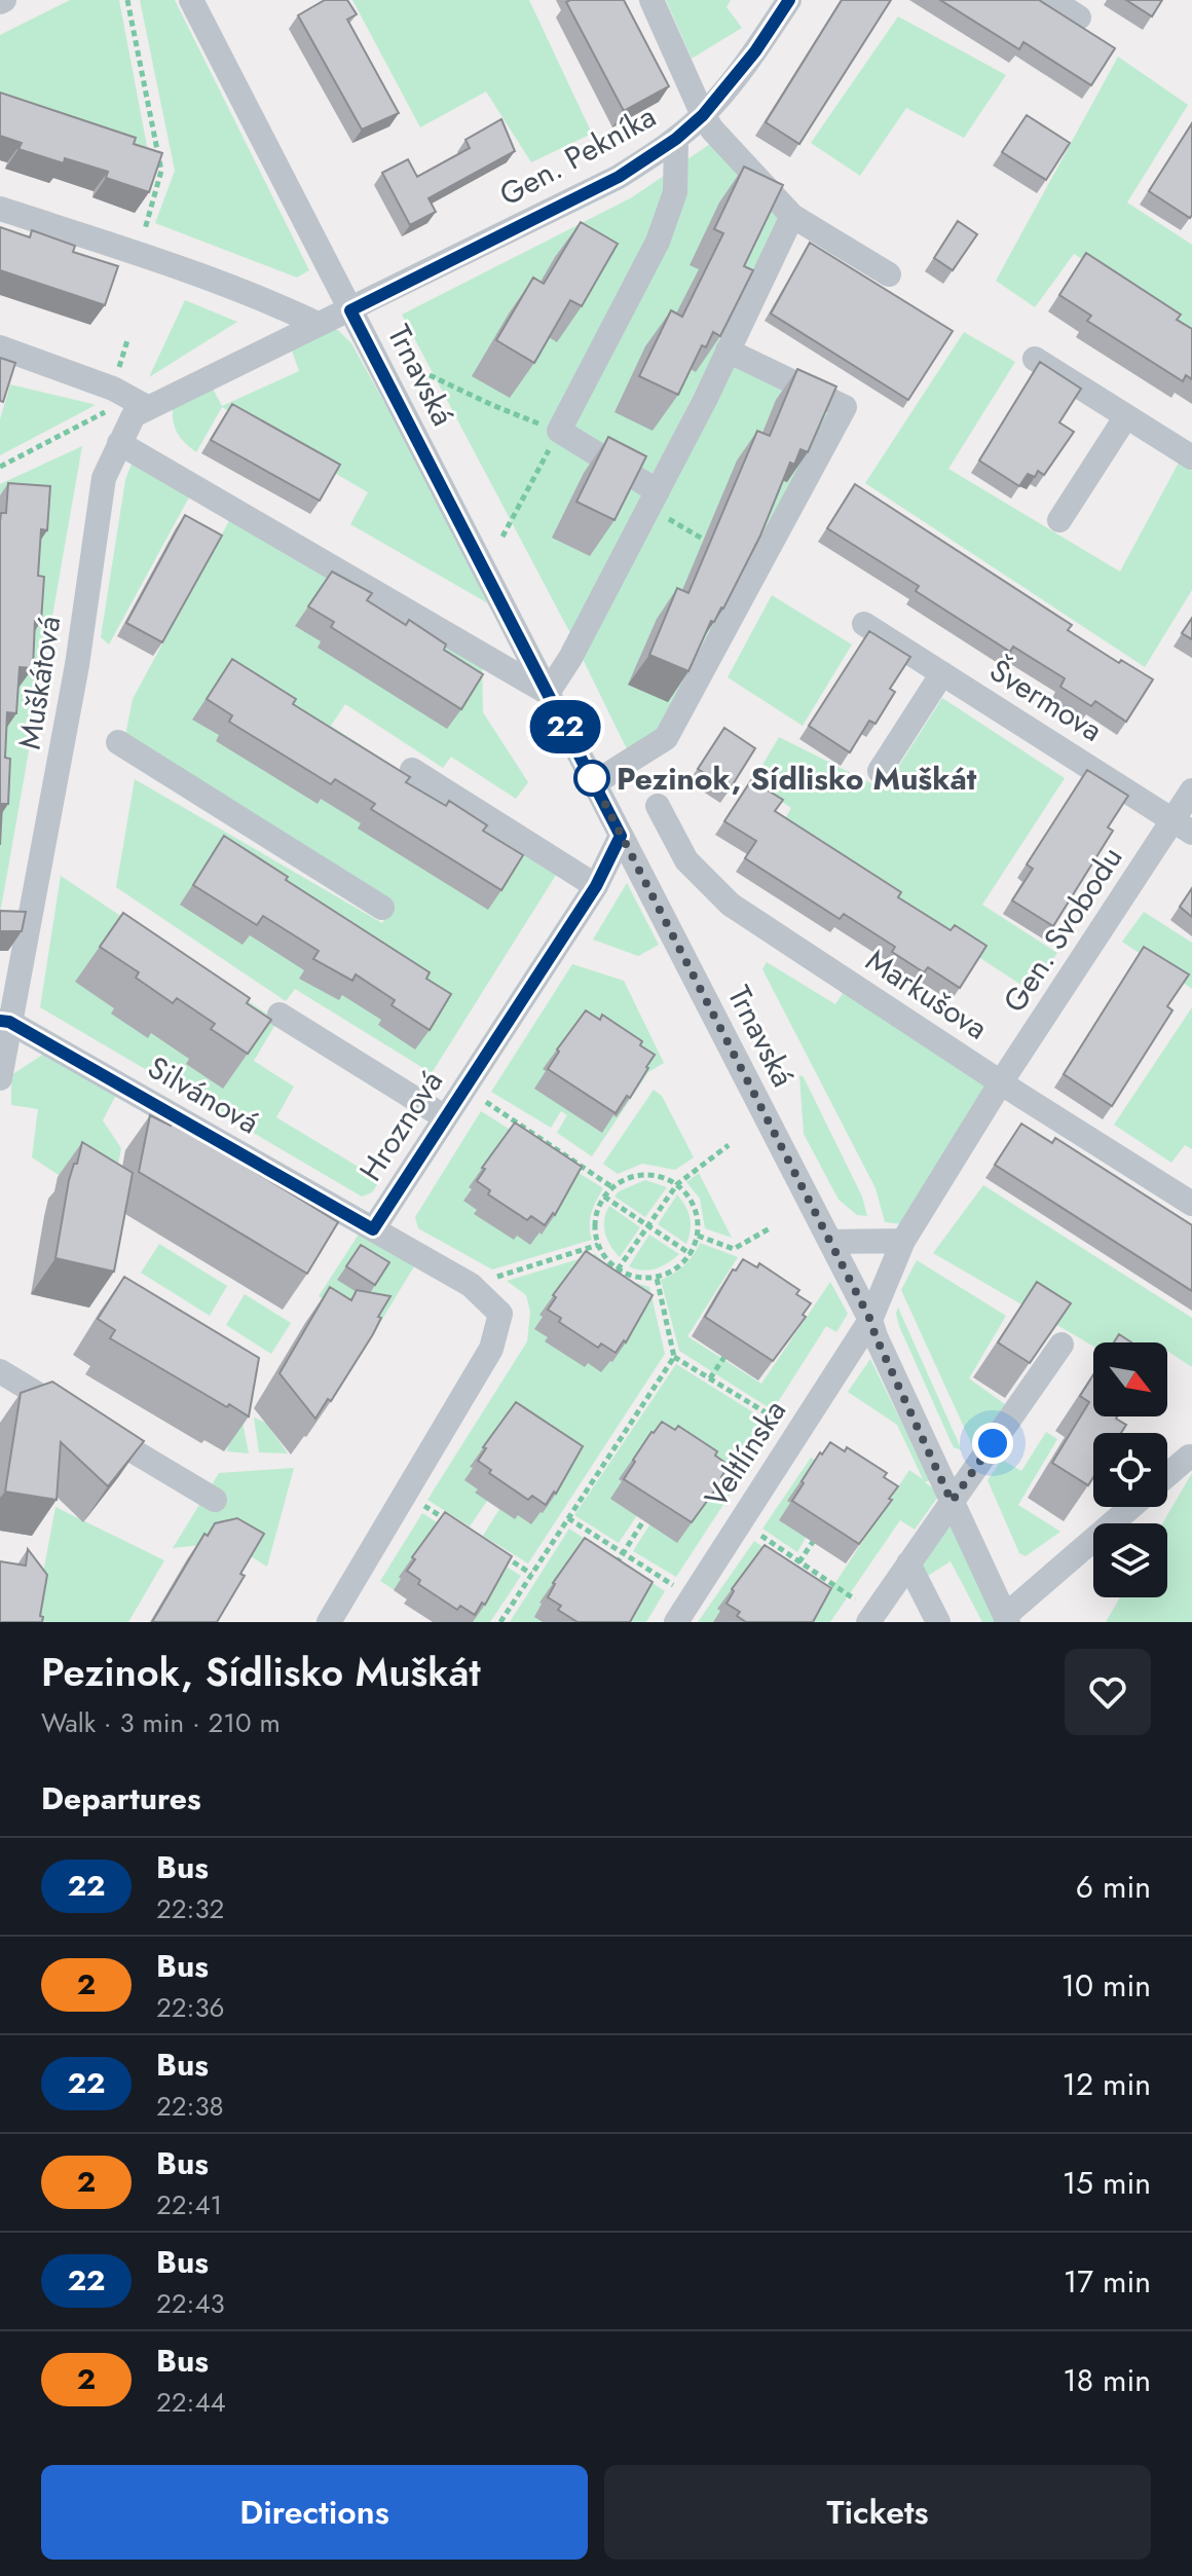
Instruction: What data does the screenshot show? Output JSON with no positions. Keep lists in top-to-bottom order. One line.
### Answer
{"streets":{"street":["Gen. Pekníka","Trnavská","Muškátová","Švermova","Gen. Svobodu","Markušova","Silvánová","Hroznová","Veltlínska"]},"crossings":[["Gen. Pekníka","Trnavská"],["Gen. Pekníka","Muškátová"],["Trnavská","Muškátová"],["Trnavská","Gen. Svobodu"],["Trnavská","Hroznová"],["Trnavská","Veltlínska"],["Muškátová","Silvánová"],["Švermova","Gen. Svobodu"],["Gen. Svobodu","Markušova"],["Gen. Svobodu","Veltlínska"],["Silvánová","Hroznová"]],"places":["Pezinok, Sídlisko Muškát"],"lines":["bus line 22"],"north":"bottom right","page":{"on_map":"22","heading":[["Pezinok, Sídlisko Muškát","Walk · 3 min · 210 m"],"Departures"],"list":[{"mark":"22","name":"Bus","note":"22:32","value":"6 min"},{"mark":"2","name":"Bus","note":"22:36","value":"10 min"},{"mark":"22","name":"Bus","note":"22:38","value":"12 min"},{"mark":"2","name":"Bus","note":"22:41","value":"15 min"},{"mark":"22","name":"Bus","note":"22:43","value":"17 min"},{"mark":"2","name":"Bus","note":"22:44","value":"18 min"}],"buttons":["Directions","Tickets"]}}
